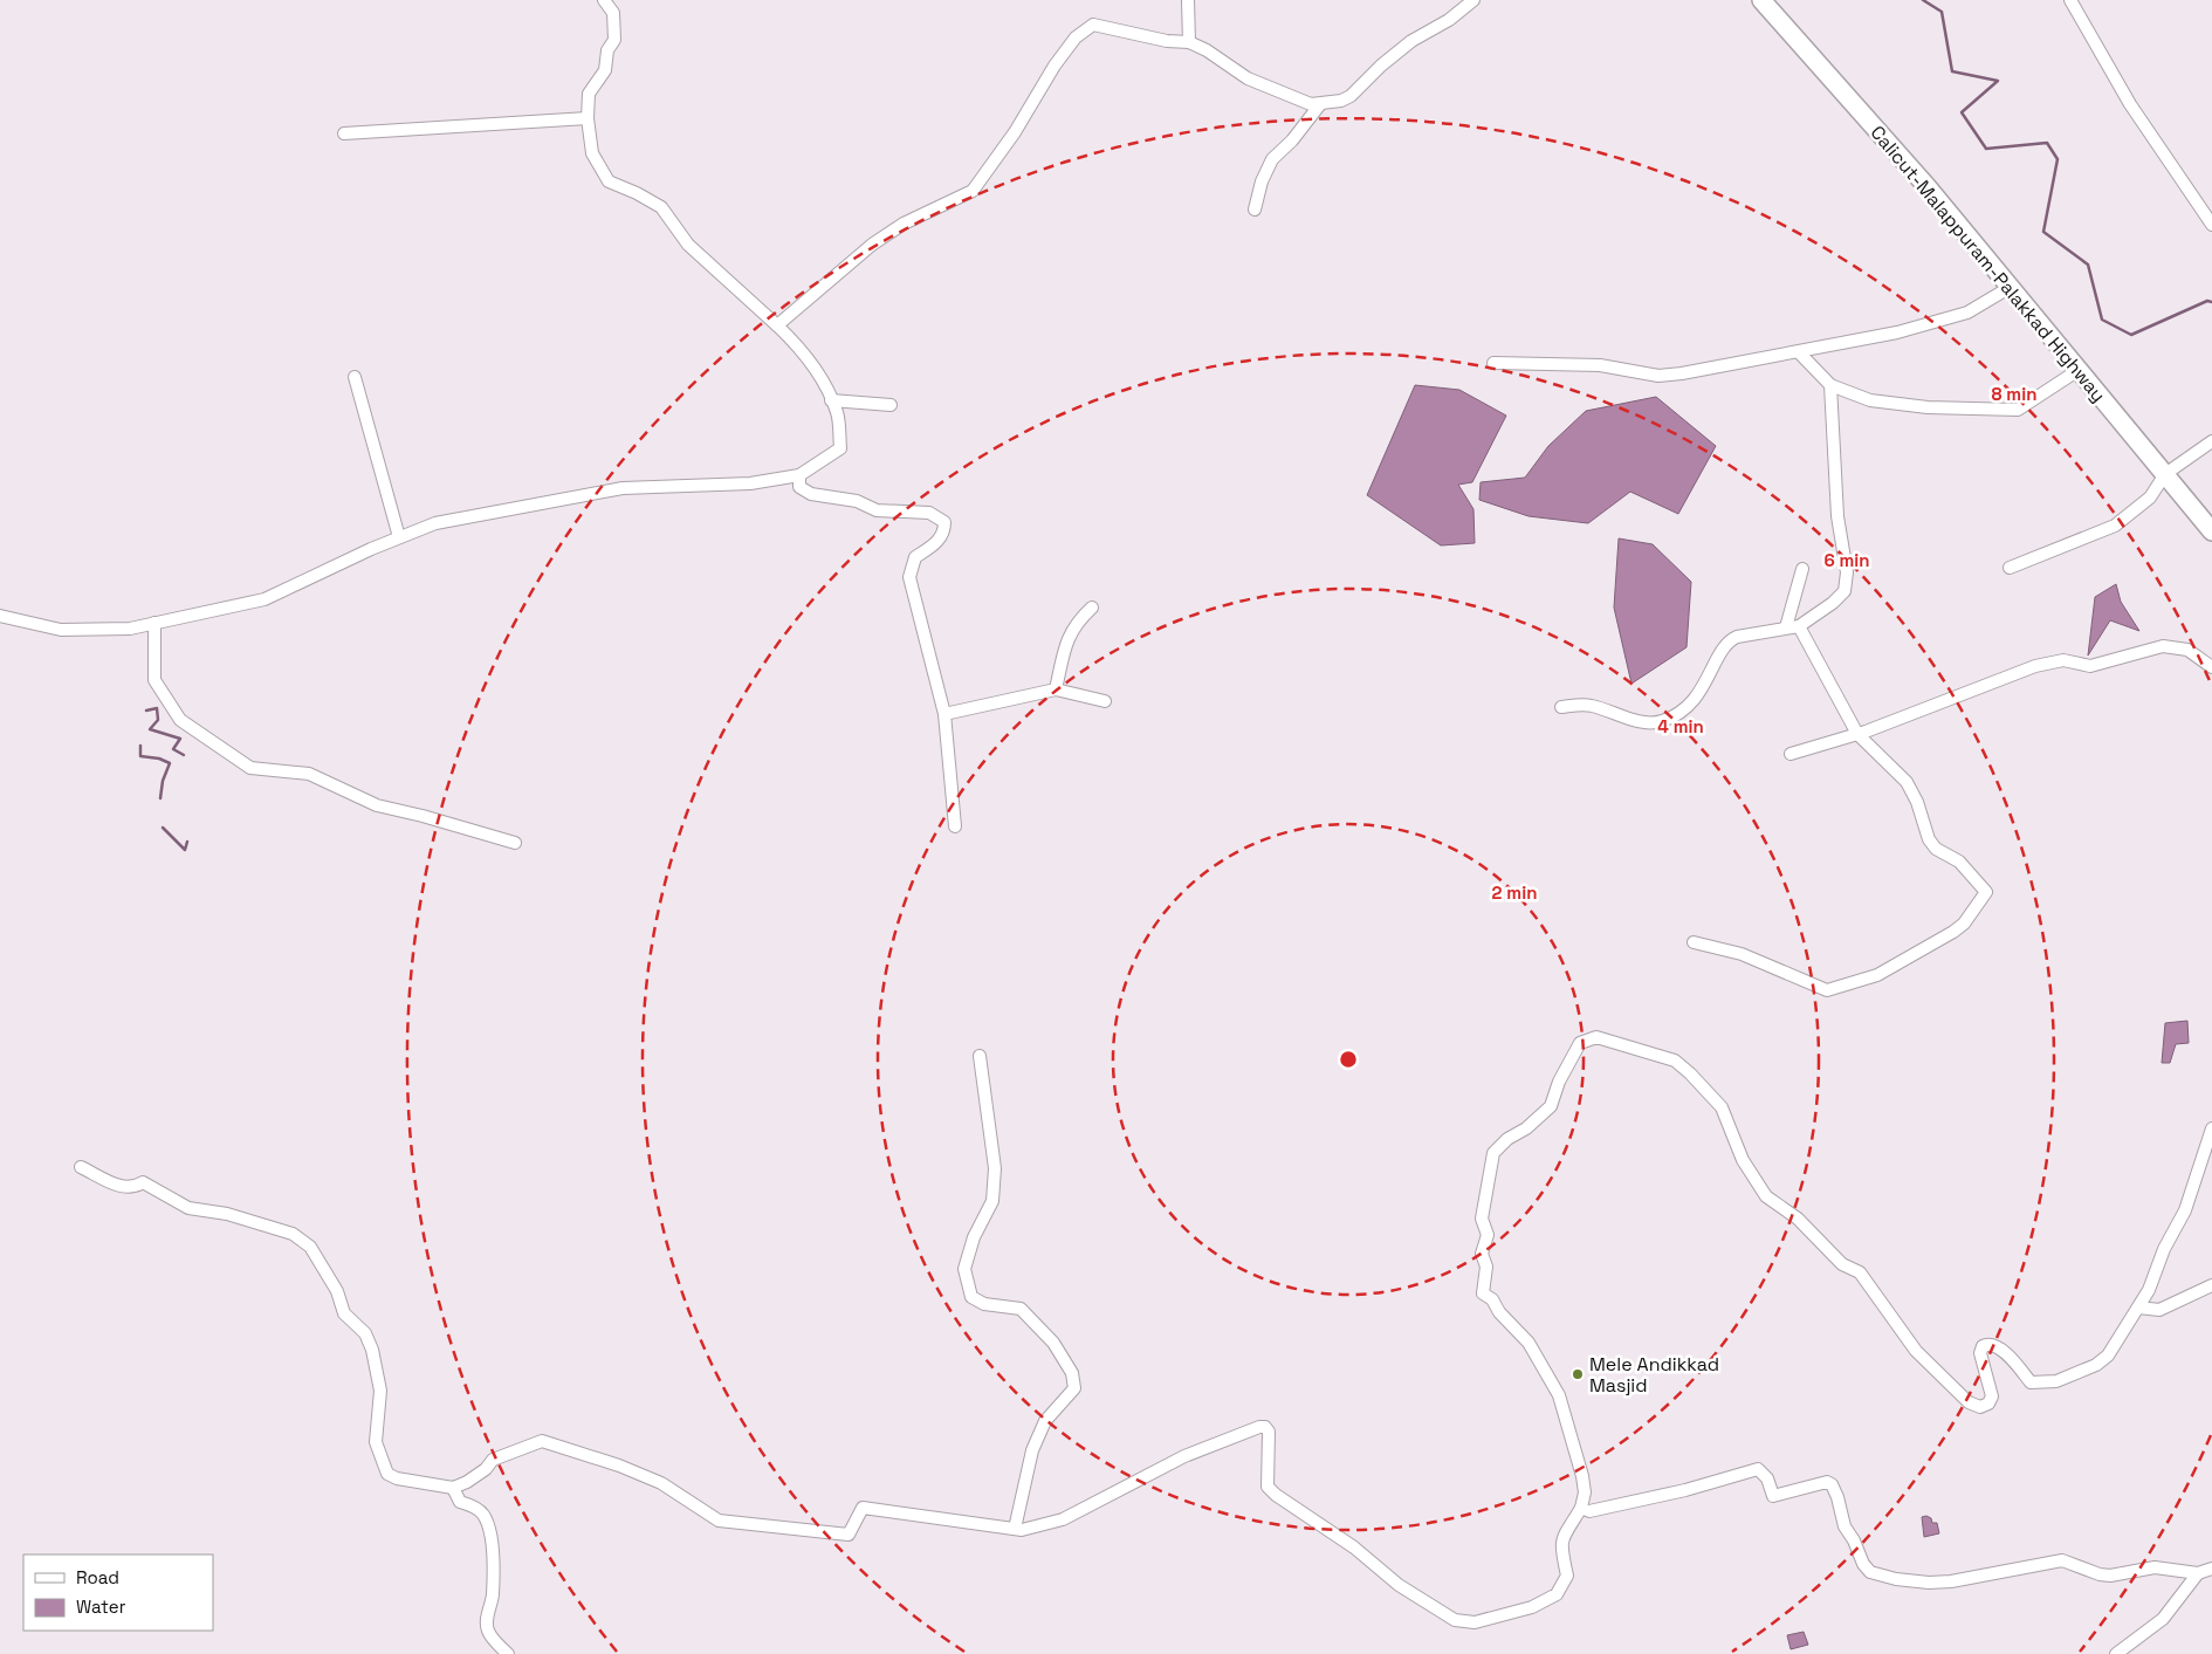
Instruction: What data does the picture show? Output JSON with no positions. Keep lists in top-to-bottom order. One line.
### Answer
{"streets":{"highway":["Calicut-Malappuram-Palakkad Highway"]},"places":["Mele Andikkad Masjid"],"legend":["Road","Water"],"rings":["8 min","6 min","4 min","2 min"]}
